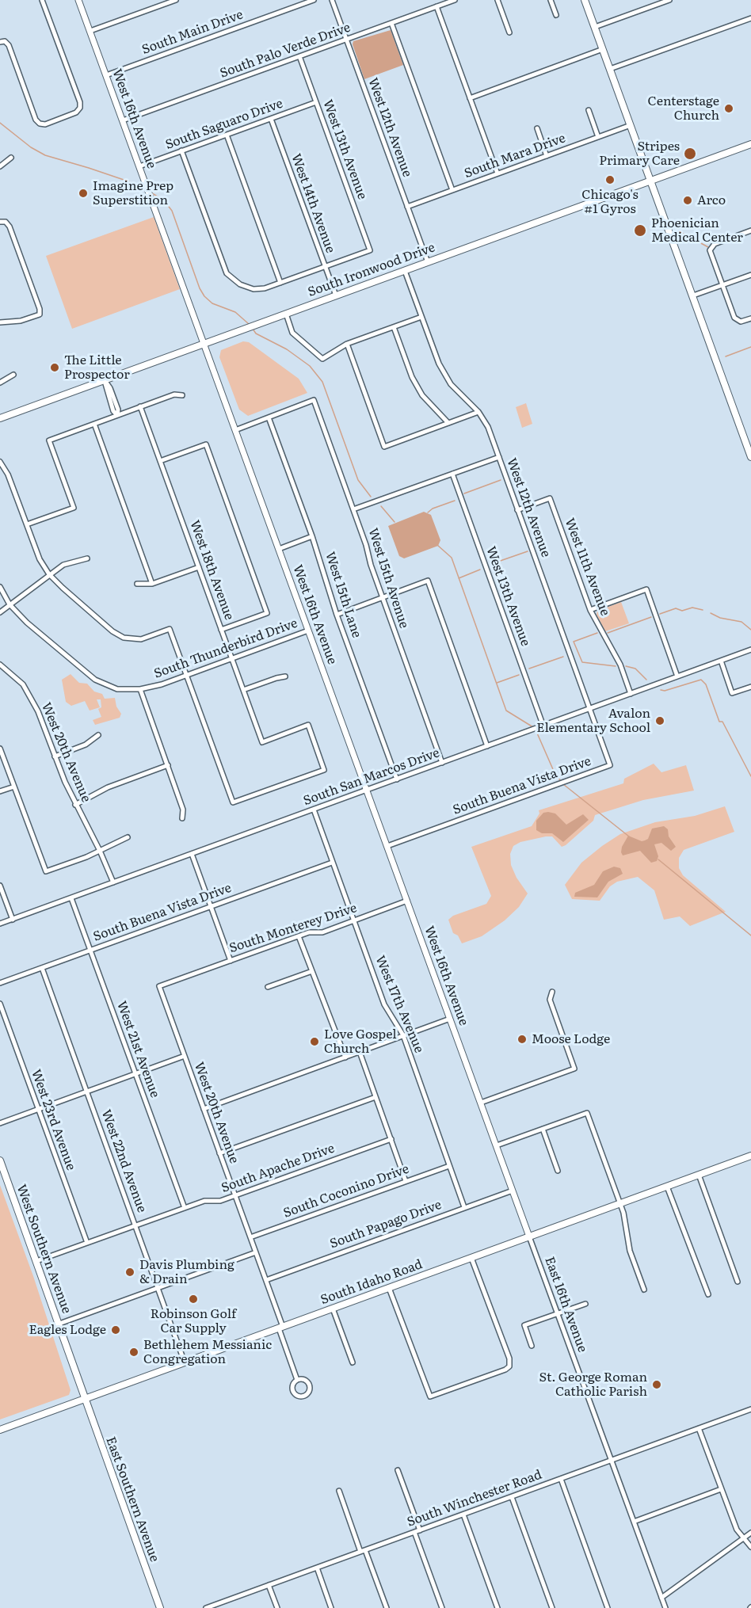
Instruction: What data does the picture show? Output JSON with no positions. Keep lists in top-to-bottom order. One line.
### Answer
{"streets":{"main road":["South Ironwood Drive","West Southern Avenue","South Idaho Road","East Southern Avenue"],"street":["South Main Drive","South Palo Verde Drive","West 16th Avenue","South Saguaro Drive","West 12th Avenue","West 13th Avenue","South Mara Drive","West 14th Avenue","West 11th Avenue","West 18th Avenue","West 15th Avenue","West 15th Lane","South Thunderbird Drive","West 20th Avenue","South San Marcos Drive","South Buena Vista Drive","South Monterey Drive","West 17th Avenue","West 21st Avenue","West 23rd Avenue","West 22nd Avenue","South Apache Drive","South Coconino Drive","South Papago Drive","East 16th Avenue","South Winchester Road"]},"crossings":[["South Main Drive","West 16th Avenue"],["South Palo Verde Drive","West 16th Avenue"],["South Palo Verde Drive","West 12th Avenue"],["South Palo Verde Drive","West 13th Avenue"],["West 16th Avenue","South Saguaro Drive"],["West 16th Avenue","South Ironwood Drive"],["West 16th Avenue","South Thunderbird Drive"],["West 16th Avenue","South San Marcos Drive"],["West 16th Avenue","South Buena Vista Drive"],["West 16th Avenue","South Monterey Drive"],["West 16th Avenue","South Papago Drive"],["West 16th Avenue","South Idaho Road"],["West 16th Avenue","East 16th Avenue"],["South Saguaro Drive","West 13th Avenue"],["South Saguaro Drive","West 14th Avenue"],["West 12th Avenue","South Mara Drive"],["West 12th Avenue","South Ironwood Drive"],["West 12th Avenue","West 11th Avenue"],["West 12th Avenue","South San Marcos Drive"],["West 12th Avenue","South Buena Vista Drive"],["West 13th Avenue","West 14th Avenue"],["West 13th Avenue","South San Marcos Drive"],["West 14th Avenue","South Ironwood Drive"],["West 11th Avenue","South San Marcos Drive"],["West 18th Avenue","South Thunderbird Drive"],["West 15th Avenue","West 15th Lane"],["West 15th Avenue","South San Marcos Drive"],["West 15th Lane","South San Marcos Drive"],["West 20th Avenue","South San Marcos Drive"],["West 20th Avenue","South Monterey Drive"],["West 20th Avenue","South Apache Drive"],["West 20th Avenue","South Coconino Drive"],["West 20th Avenue","South Papago Drive"],["West 20th Avenue","South Idaho Road"],["South San Marcos Drive","West 17th Avenue"],["South San Marcos Drive","West 21st Avenue"],["South Buena Vista Drive","West 17th Avenue"],["South Buena Vista Drive","West 21st Avenue"],["South Buena Vista Drive","West 22nd Avenue"],["South Monterey Drive","West 17th Avenue"],["West 17th Avenue","South Coconino Drive"],["West 17th Avenue","South Papago Drive"],["West 21st Avenue","South Apache Drive"],["West 23rd Avenue","South Apache Drive"],["West 22nd Avenue","South Apache Drive"],["West 22nd Avenue","South Idaho Road"],["South Apache Drive","West Southern Avenue"],["West Southern Avenue","South Idaho Road"],["West Southern Avenue","East Southern Avenue"],["South Idaho Road","East 16th Avenue"],["South Idaho Road","East Southern Avenue"],["East 16th Avenue","South Winchester Road"]],"places":["Centerstage Church","Stripes Primary Care","Chicago's #1 Gyros","Imagine Prep Superstition","Arco","Phoenician Medical Center","The Little Prospector","Avalon Elementary School","Moose Lodge","Love Gospel Church","Davis Plumbing & Drain","Robinson Golf Car Supply","Eagles Lodge","Bethlehem Messianic Congregation","St. George Roman Catholic Parish"]}
